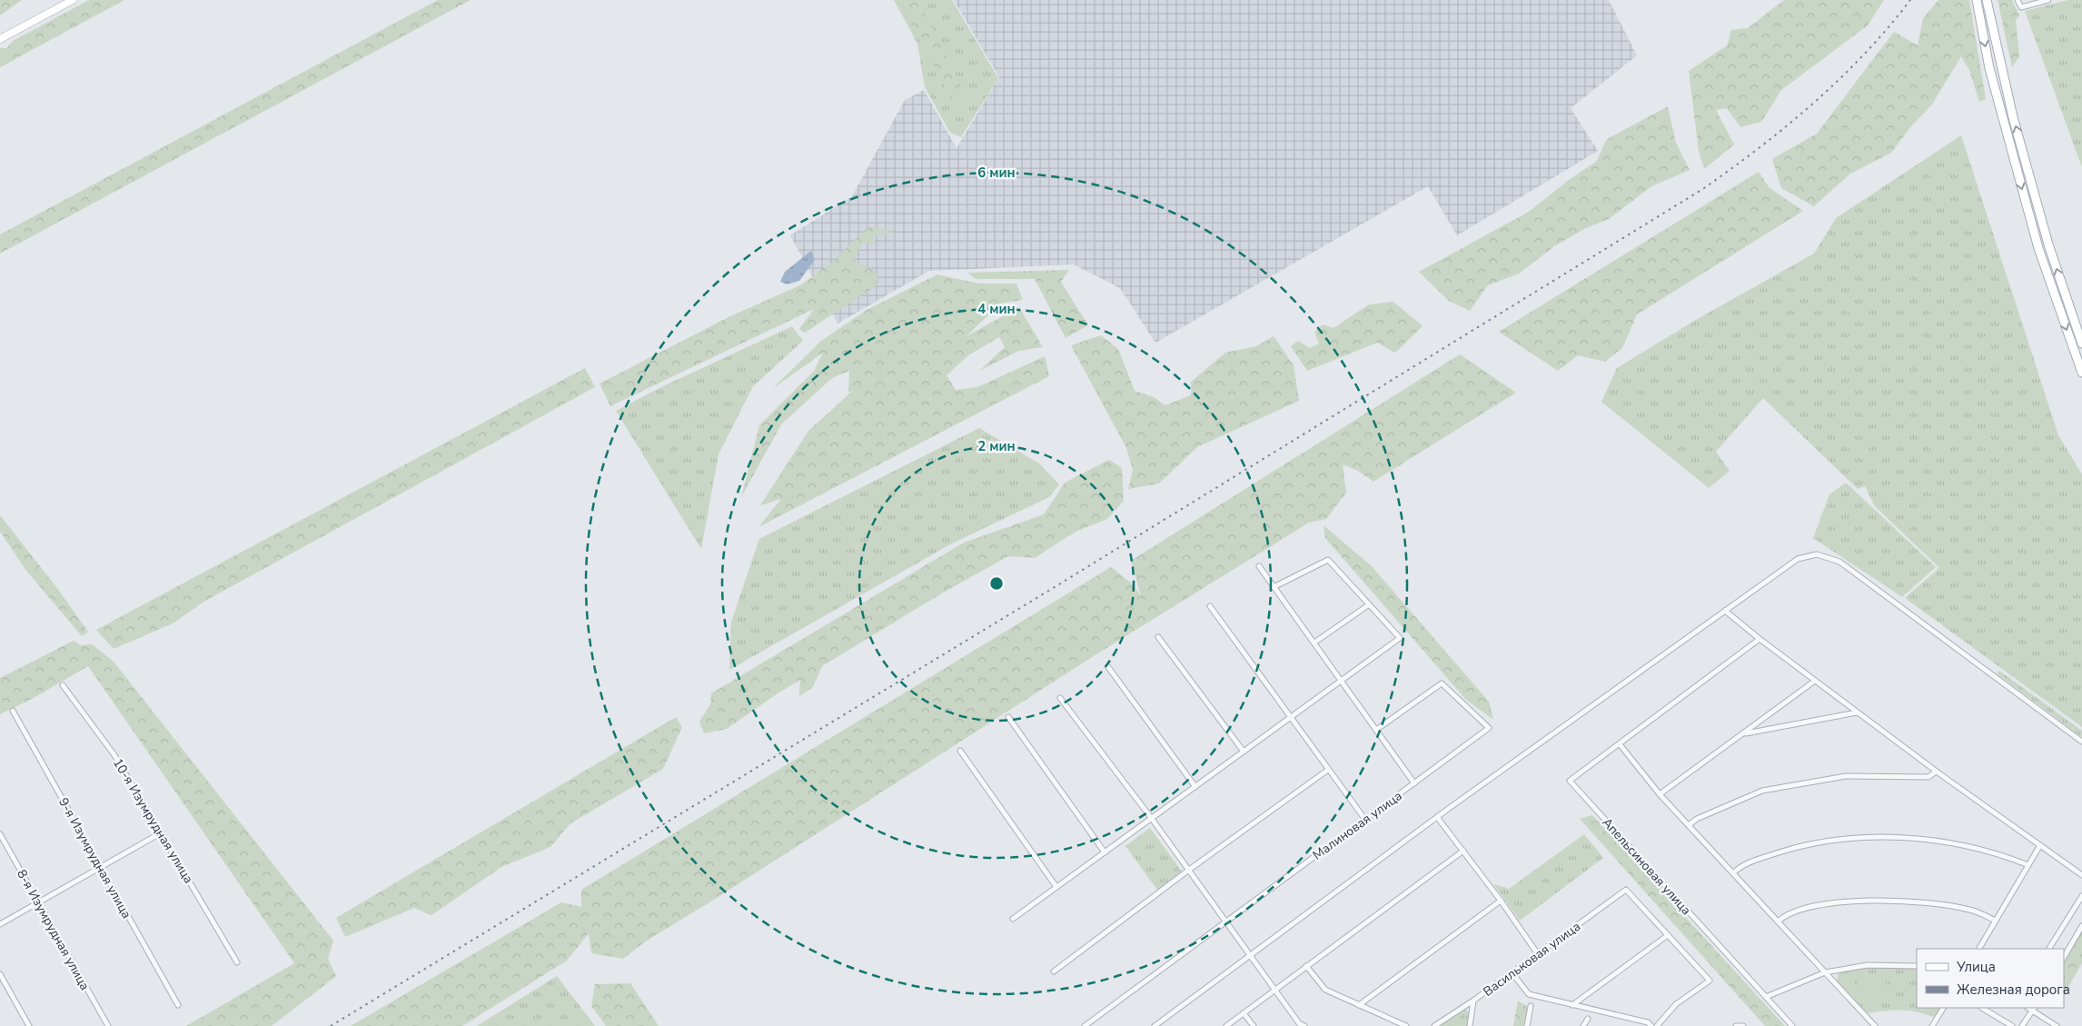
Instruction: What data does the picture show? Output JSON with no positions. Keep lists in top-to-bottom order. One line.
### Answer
{"streets":{"street":["10-я Изумрудная улица","Малиновая улица","9-я Изумрудная улица","Апельсиновая улица","8-я Изумрудная улица","Васильковая улица"]},"legend":["Улица","Железная дорога"],"rings":["6 мин","4 мин","2 мин"]}
